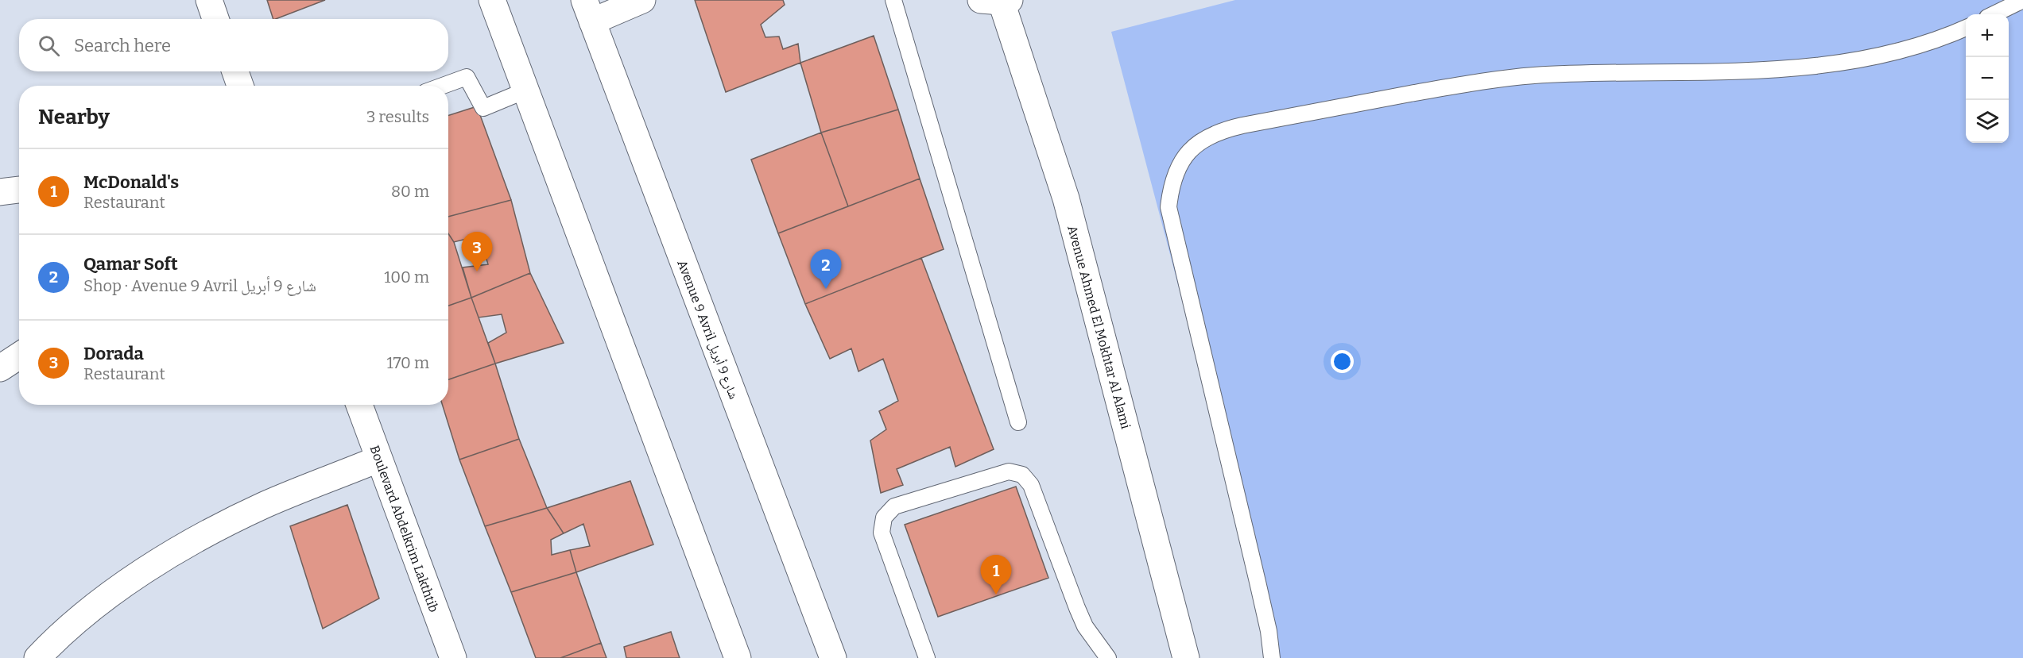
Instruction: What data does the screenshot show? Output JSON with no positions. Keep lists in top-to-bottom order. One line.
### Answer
{"streets":{"main road":["Avenue Ahmed El Mokhtar Al Alami","Avenue 9 Avril شارع 9 أبريل","Boulevard Abdelkrim Lakthtib"]},"page":{"map_buttons":["+","−"],"search":"Search here","heading":["Nearby","3 results"],"list":[{"mark":"1","name":"McDonald's","note":"Restaurant","value":"80 m"},{"mark":"2","name":"Qamar Soft","note":"Shop · Avenue 9 Avril شارع 9 أبريل","value":"100 m"},{"mark":"3","name":"Dorada","note":"Restaurant","value":"170 m"}],"pins":["3","2","1"]}}
